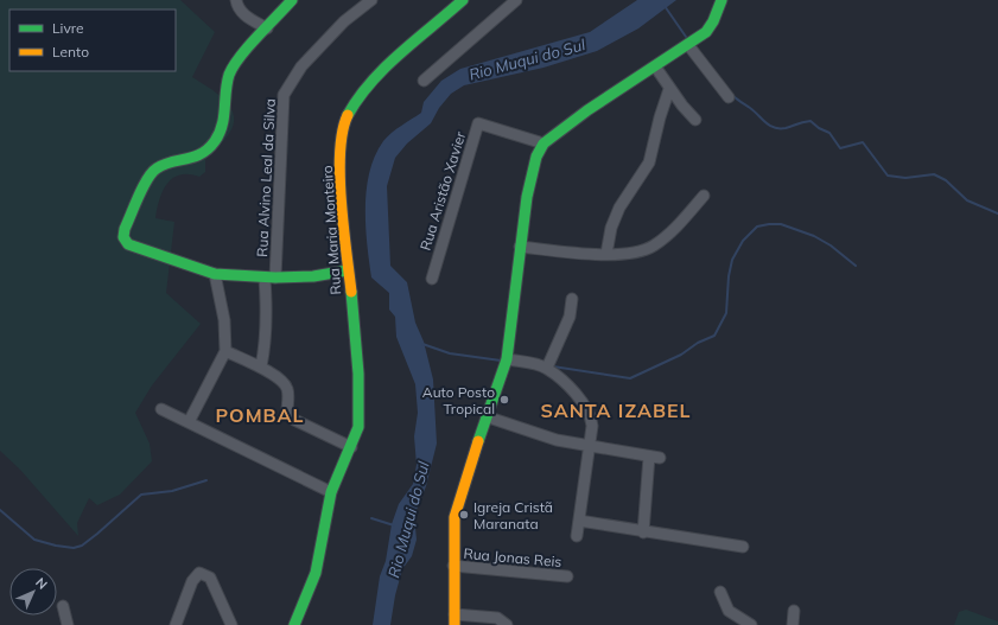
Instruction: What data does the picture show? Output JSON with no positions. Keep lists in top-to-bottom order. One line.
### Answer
{"streets":{"street":["Rua Alvino Leal da Silva","Rua Aristão Xavier","Rua Maria Monteiro","Rua Jonas Reis"]},"districts":["SANTA IZABEL","POMBAL"],"water":["Rio Muqui do Sul"],"places":["Auto Posto Tropical","Igreja Cristã Maranata"],"legend":["Livre","Lento"],"north":"top right"}
